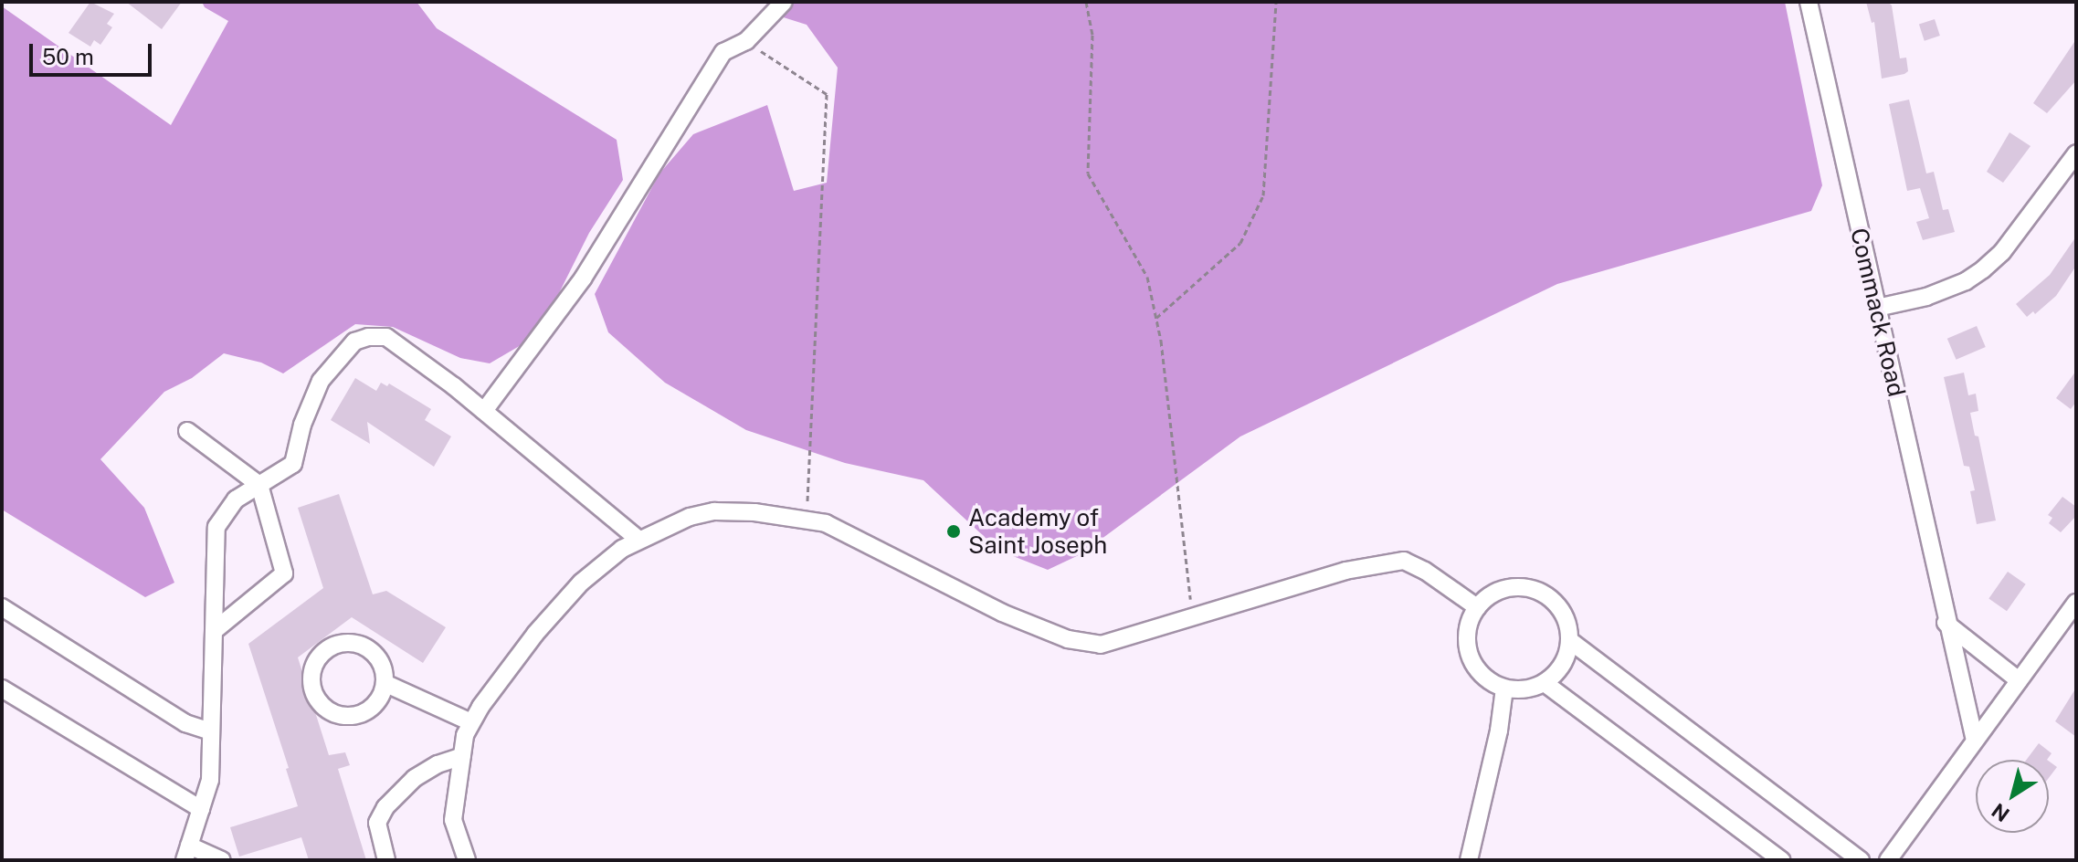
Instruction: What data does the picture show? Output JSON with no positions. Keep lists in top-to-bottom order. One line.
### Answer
{"streets":{"street":["Commack Road"]},"places":["Academy of Saint Joseph"],"scale_bar":"50 m","north":"bottom left"}
